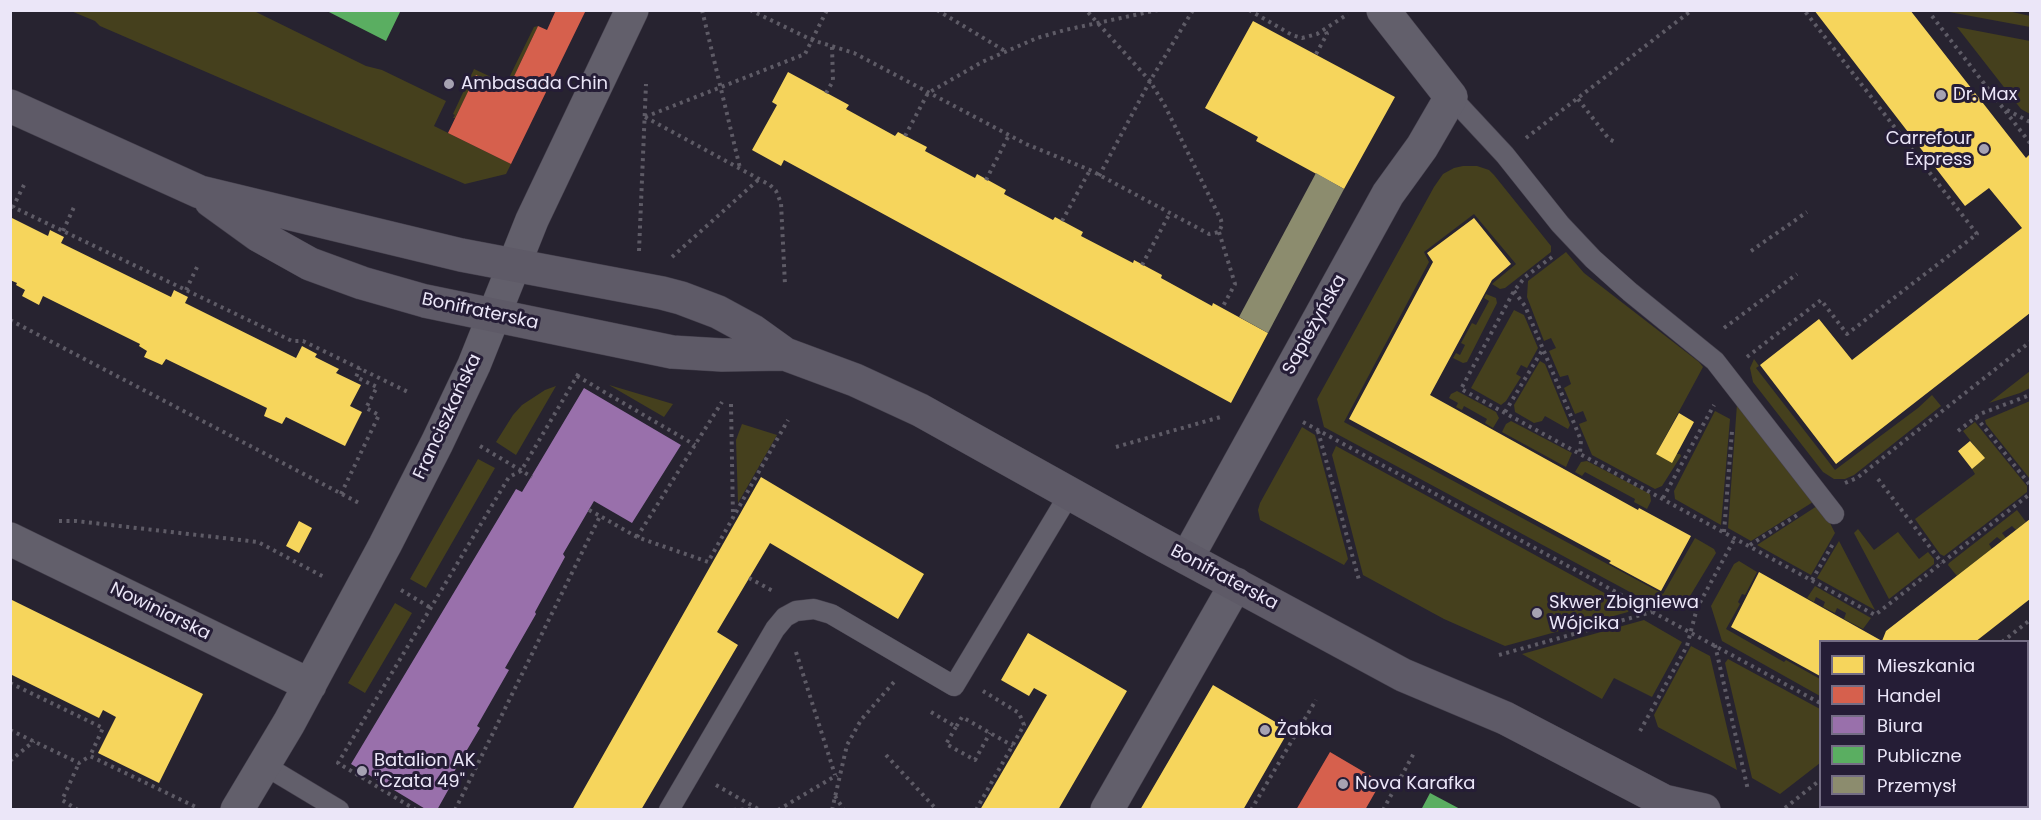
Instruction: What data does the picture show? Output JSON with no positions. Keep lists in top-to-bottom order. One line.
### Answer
{"streets":{"street":["Bonifraterska","Sapieżyńska","Franciszkańska","Nowiniarska"]},"crossings":[["Bonifraterska","Sapieżyńska"],["Bonifraterska","Franciszkańska"],["Franciszkańska","Nowiniarska"]],"places":["Ambasada Chin","Dr. Max","Carrefour Express","Skwer Zbigniewa Wójcika","Żabka","Batalion AK \"Czata 49\"","Nova Karafka"],"legend":["Mieszkania","Handel","Biura","Publiczne","Przemysł"]}
